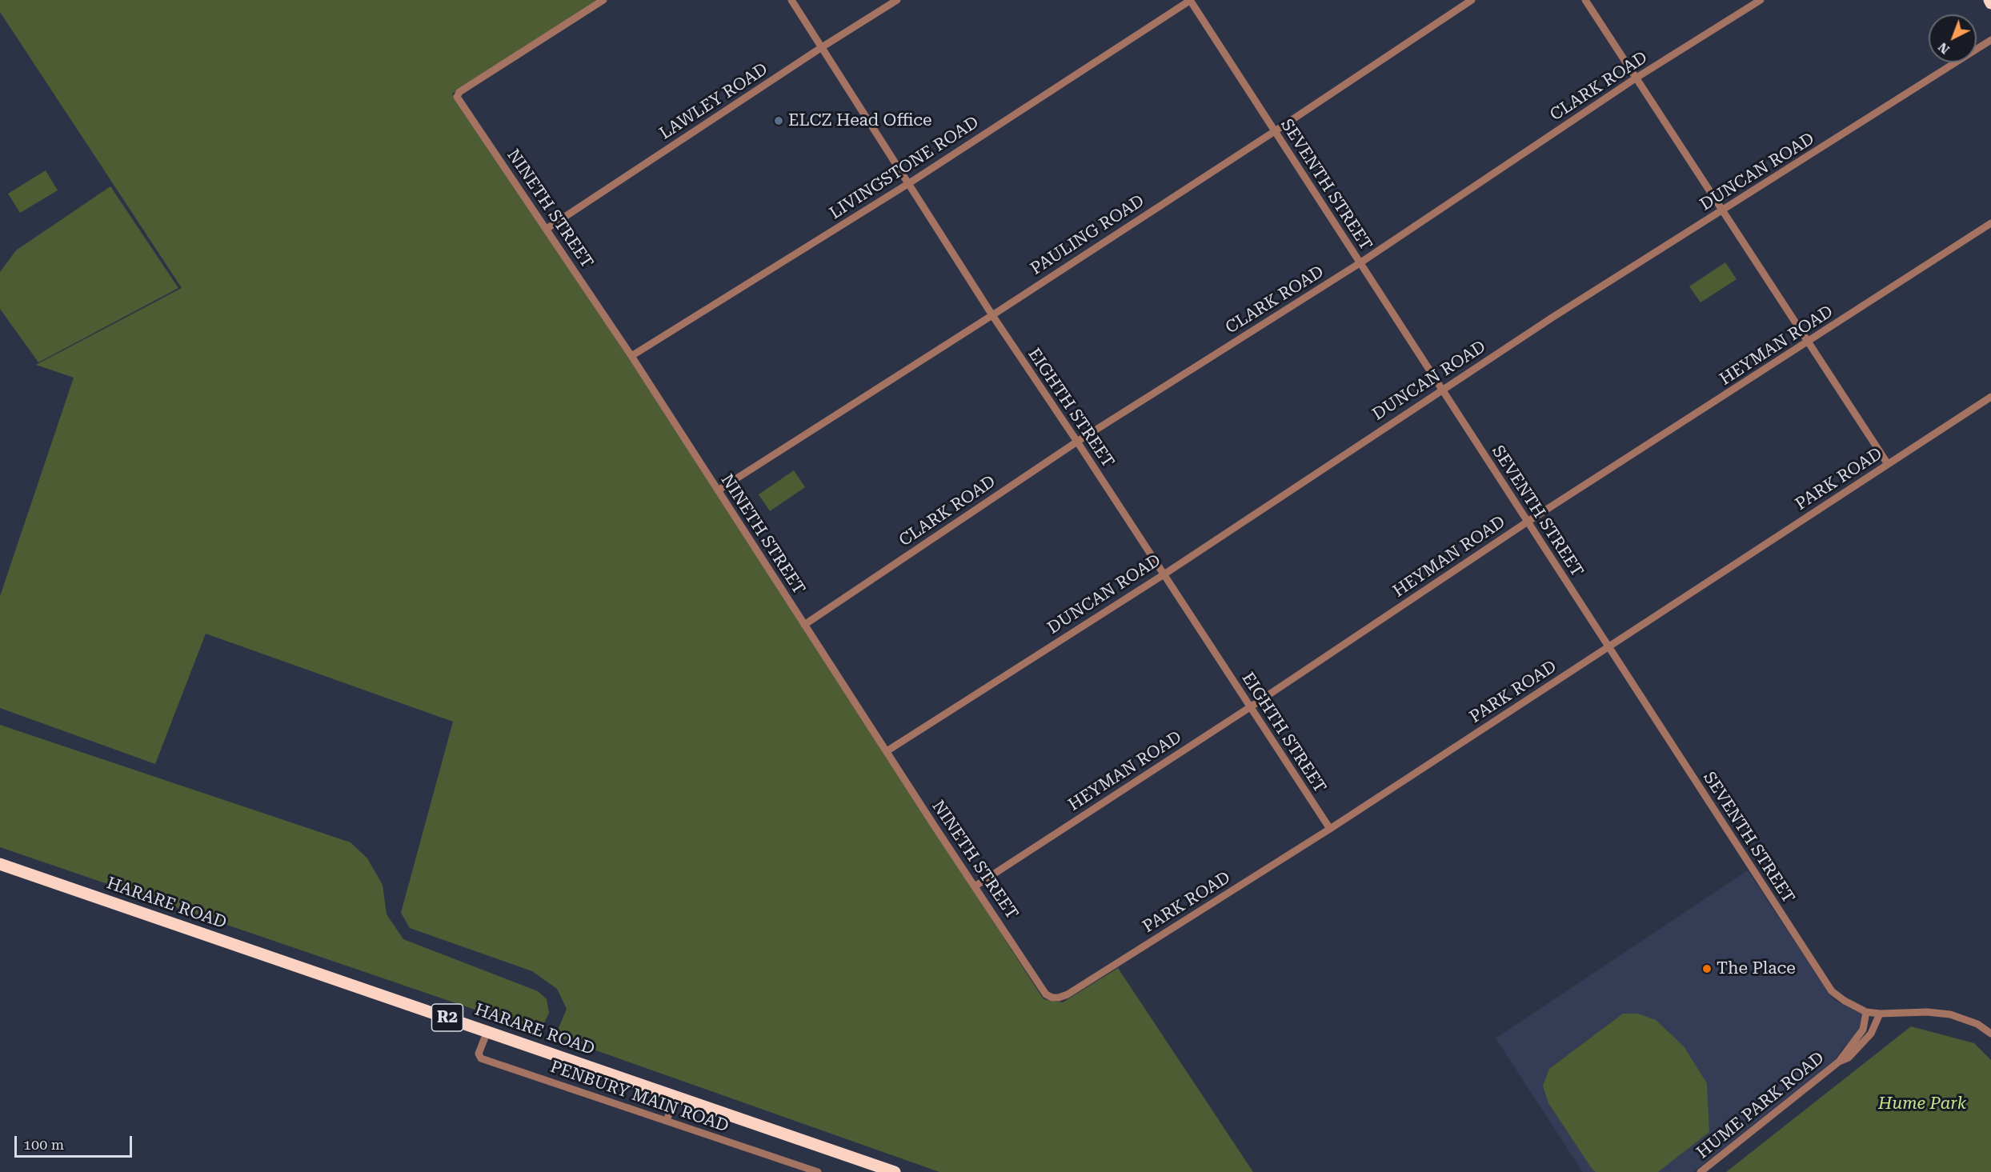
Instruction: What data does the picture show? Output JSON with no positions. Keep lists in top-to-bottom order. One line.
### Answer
{"streets":{"highway":["HARARE ROAD","R2"],"street":["CLARK ROAD","LAWLEY ROAD","LIVINGSTONE ROAD","DUNCAN ROAD","SEVENTH STREET","NINETH STREET","PAULING ROAD","HEYMAN ROAD","EIGHTH STREET","PARK ROAD","PENBURY MAIN ROAD","HUME PARK ROAD"]},"crossings":[["CLARK ROAD","SEVENTH STREET"],["CLARK ROAD","NINETH STREET"],["CLARK ROAD","EIGHTH STREET"],["LAWLEY ROAD","NINETH STREET"],["LAWLEY ROAD","EIGHTH STREET"],["LIVINGSTONE ROAD","SEVENTH STREET"],["LIVINGSTONE ROAD","NINETH STREET"],["LIVINGSTONE ROAD","EIGHTH STREET"],["DUNCAN ROAD","SEVENTH STREET"],["DUNCAN ROAD","NINETH STREET"],["DUNCAN ROAD","EIGHTH STREET"],["SEVENTH STREET","PAULING ROAD"],["SEVENTH STREET","HEYMAN ROAD"],["SEVENTH STREET","PARK ROAD"],["SEVENTH STREET","HUME PARK ROAD"],["NINETH STREET","PAULING ROAD"],["NINETH STREET","HEYMAN ROAD"],["NINETH STREET","PARK ROAD"],["PAULING ROAD","EIGHTH STREET"],["HEYMAN ROAD","EIGHTH STREET"],["EIGHTH STREET","PARK ROAD"],["HARARE ROAD","PENBURY MAIN ROAD"]],"parks":["Hume Park"],"places":["ELCZ Head Office","The Place"],"scale_bar":"100 m","north":"bottom left"}
